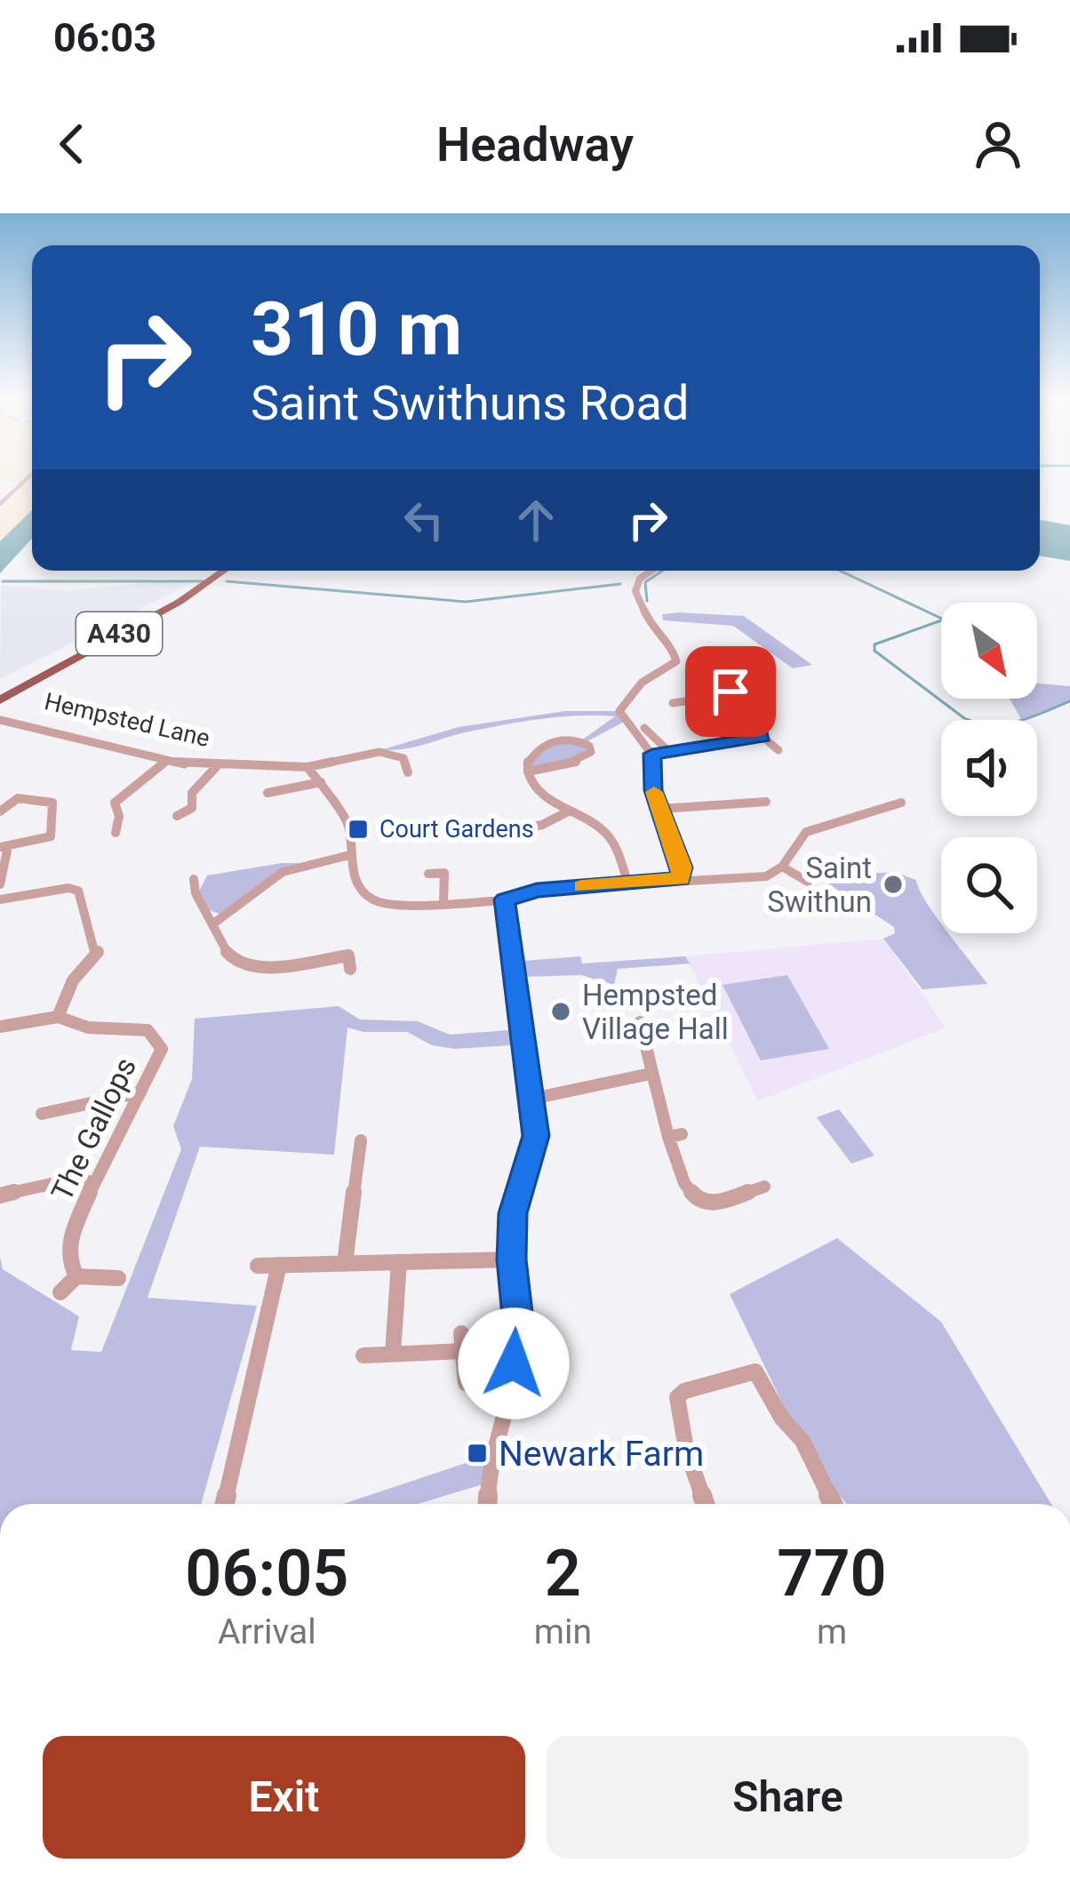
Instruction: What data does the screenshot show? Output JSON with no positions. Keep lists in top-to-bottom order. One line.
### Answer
{"streets":{"main road":["A430"],"street":["Hempsted Lane","The Gallops"]},"places":{"transit":["Court Gardens","Newark Farm"],"other":["Saint Swithun","Hempsted Village Hall"]},"north":"bottom right","page":{"status":"06:03","header":"Headway","turn":["310 m","Saint Swithuns Road"],"eta":["06:05","Arrival","2","min","770","m"],"buttons":["Exit","Share"]}}
